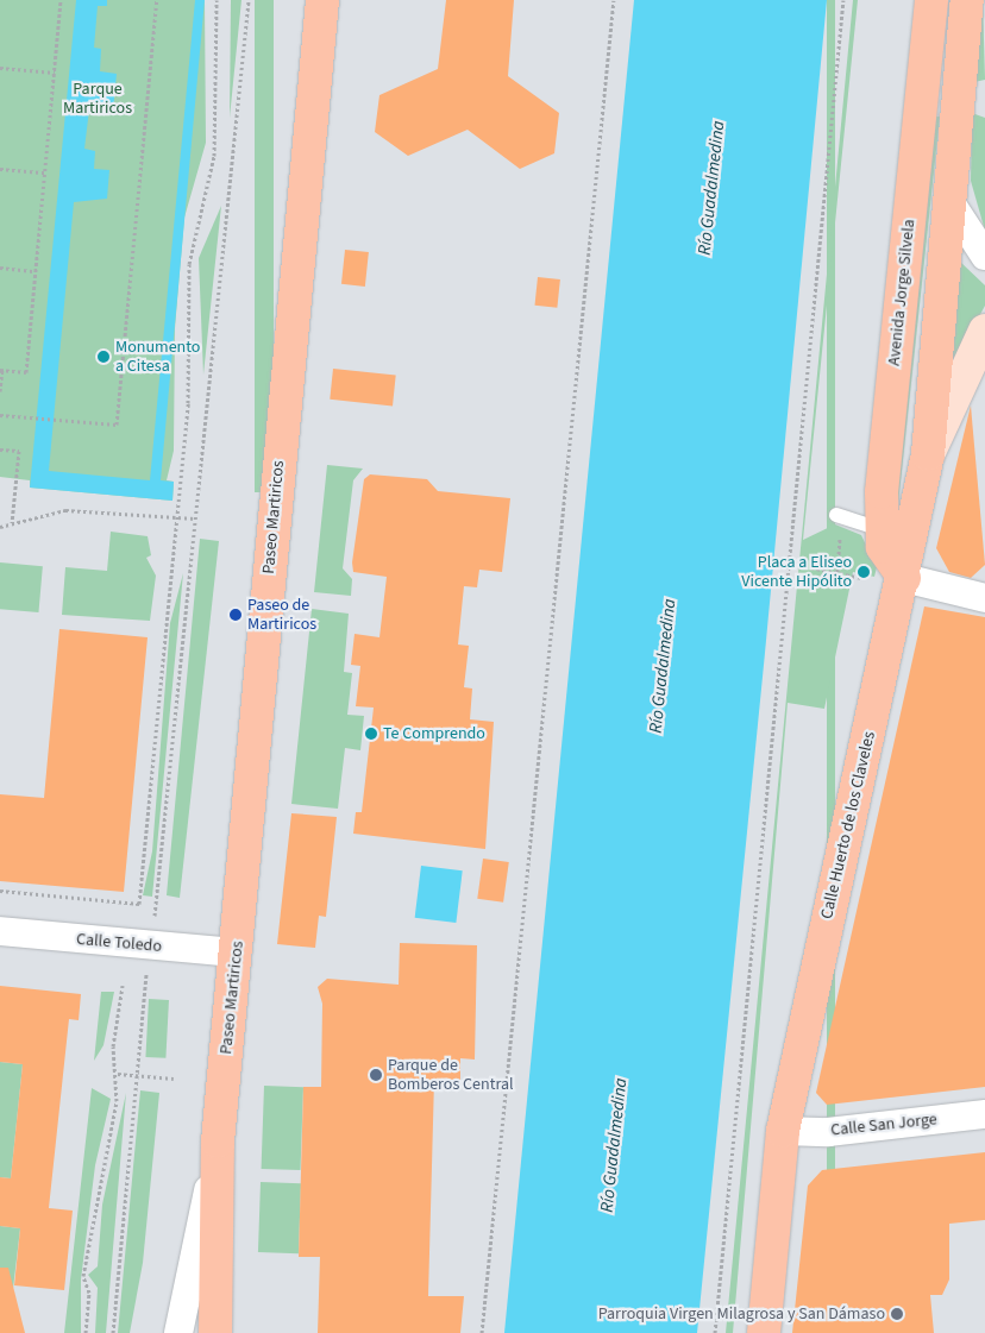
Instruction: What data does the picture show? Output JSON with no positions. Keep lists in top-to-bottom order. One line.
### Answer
{"streets":{"main road":["Avenida Jorge Silvela","Paseo Martiricos","Calle Huerto de los Claveles"],"street":["Calle Toledo","Calle San Jorge"]},"crossings":[["Avenida Jorge Silvela","Calle Huerto de los Claveles"],["Paseo Martiricos","Calle Toledo"],["Calle Huerto de los Claveles","Calle San Jorge"]],"water":["Río Guadalmedina"],"parks":["Parque Martiricos"],"places":["Monumento a Citesa","Placa a Eliseo Vicente Hipólito","Paseo de Martiricos","Te Comprendo","Parque de Bomberos Central","Parroquia Virgen Milagrosa y San Dámaso"]}
